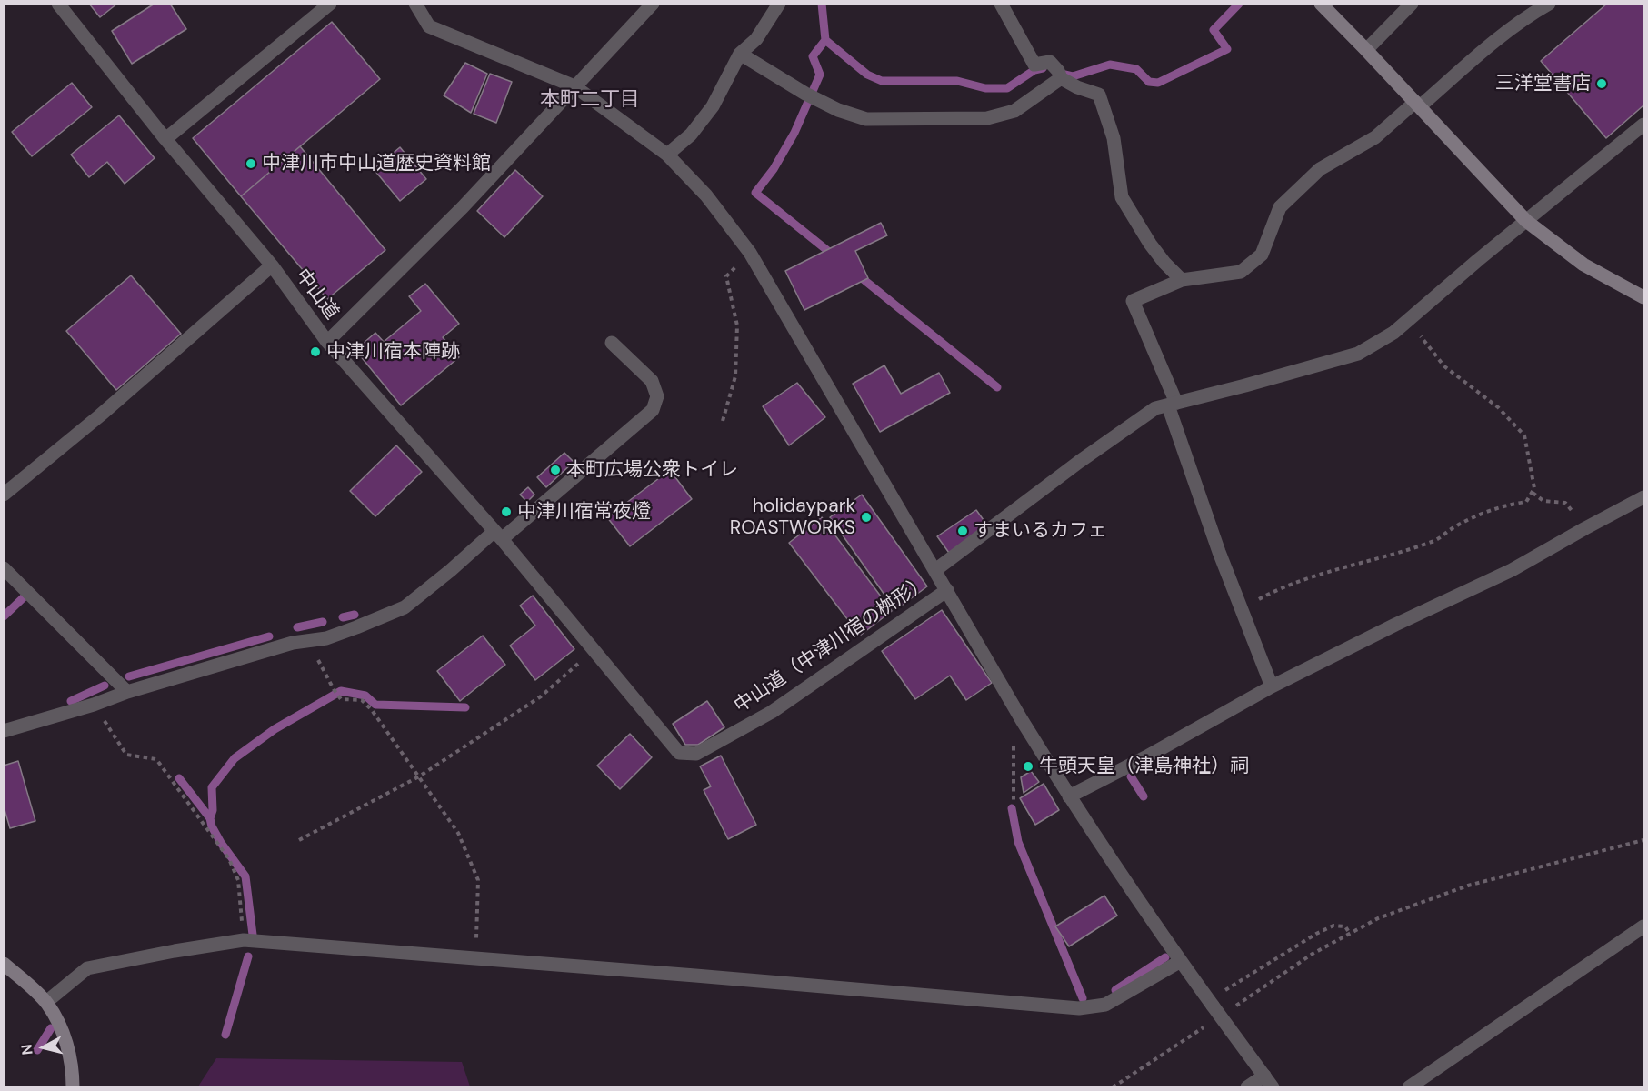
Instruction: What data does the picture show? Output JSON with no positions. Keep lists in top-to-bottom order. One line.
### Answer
{"streets":{"street":["中山道","中山道（中津川宿の桝形）"]},"crossings":[["中山道","中山道（中津川宿の桝形）"]],"districts":["本町二丁目"],"places":["三洋堂書店","中津川市中山道歴史資料館","中津川宿本陣跡","本町広場公衆トイレ","中津川宿常夜燈","holidaypark ROASTWORKS","すまいるカフェ","牛頭天皇（津島神社）祠"],"north":"left"}
